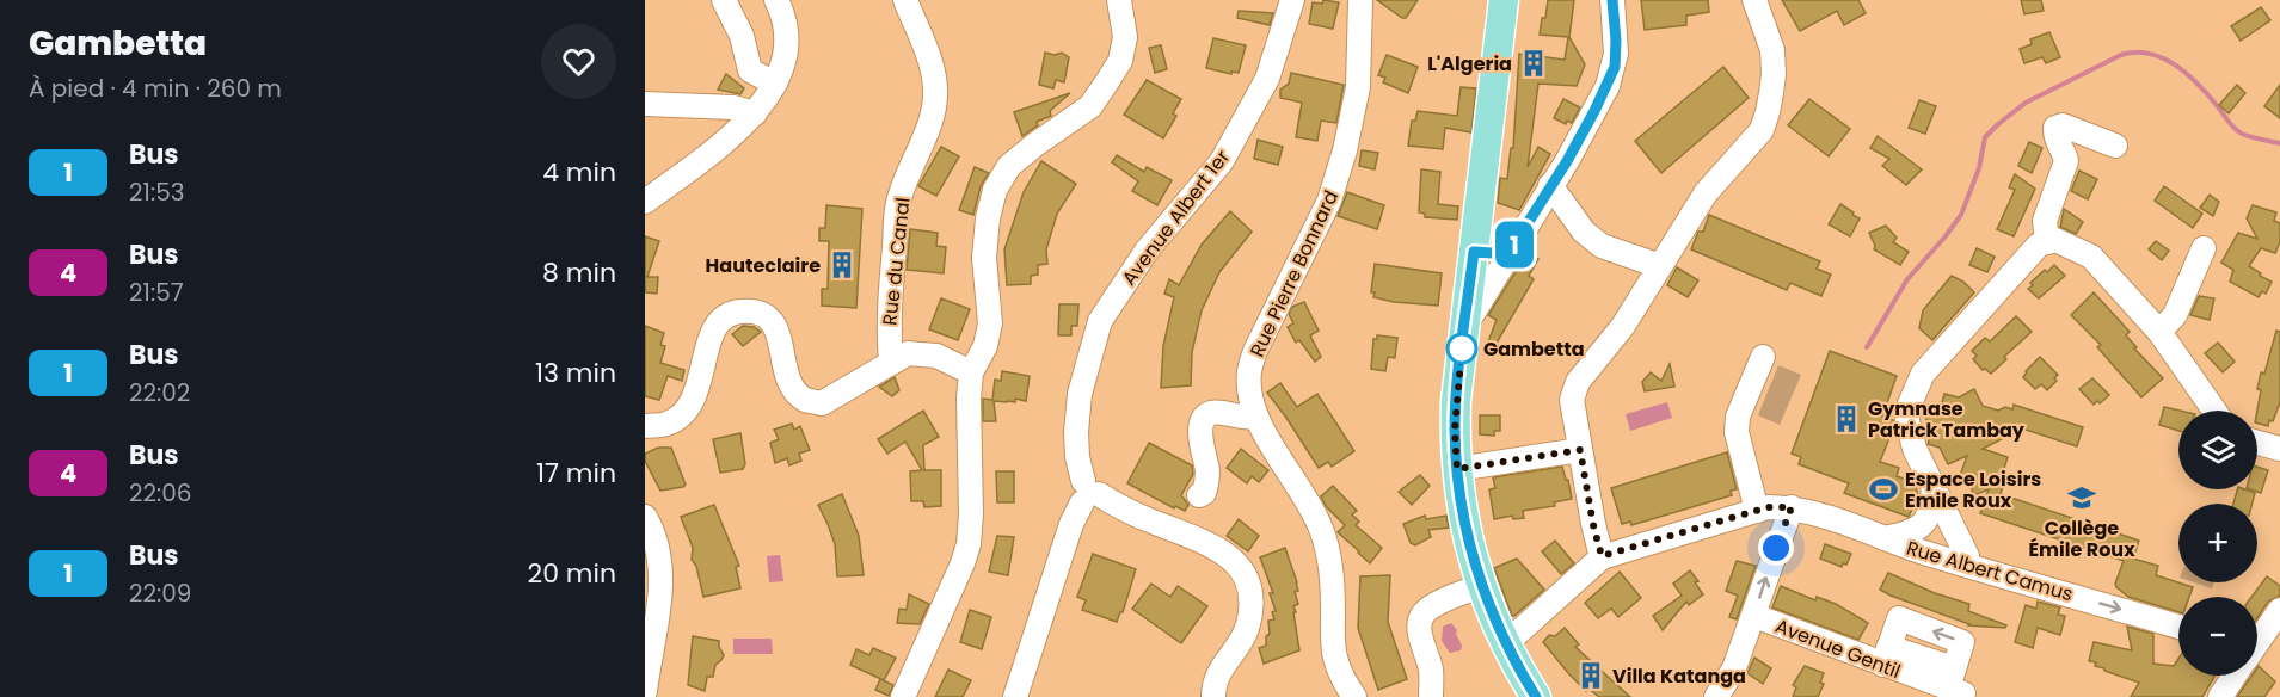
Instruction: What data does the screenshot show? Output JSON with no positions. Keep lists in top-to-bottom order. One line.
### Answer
{"streets":{"street":["Avenue Albert 1er","Rue du Canal","Rue Pierre Bonnard","Rue Albert Camus","Avenue Gentil"]},"one_way":["Rue Albert Camus"],"places":{"building":["L'Algeria","Hauteclaire","Gymnase Patrick Tambay","Villa Katanga"],"other":["Gambetta"],"sports":["Espace Loisirs Emile Roux"],"school or university":["Collège Émile Roux"]},"lines":["bus line 1"],"page":{"heading":["Gambetta","À pied · 4 min · 260 m"],"on_map":"1","list":[{"mark":"1","name":"Bus","note":"21:53","value":"4 min"},{"mark":"4","name":"Bus","note":"21:57","value":"8 min"},{"mark":"1","name":"Bus","note":"22:02","value":"13 min"},{"mark":"4","name":"Bus","note":"22:06","value":"17 min"},{"mark":"1","name":"Bus","note":"22:09","value":"20 min"}],"map_buttons":["+","−"]}}
